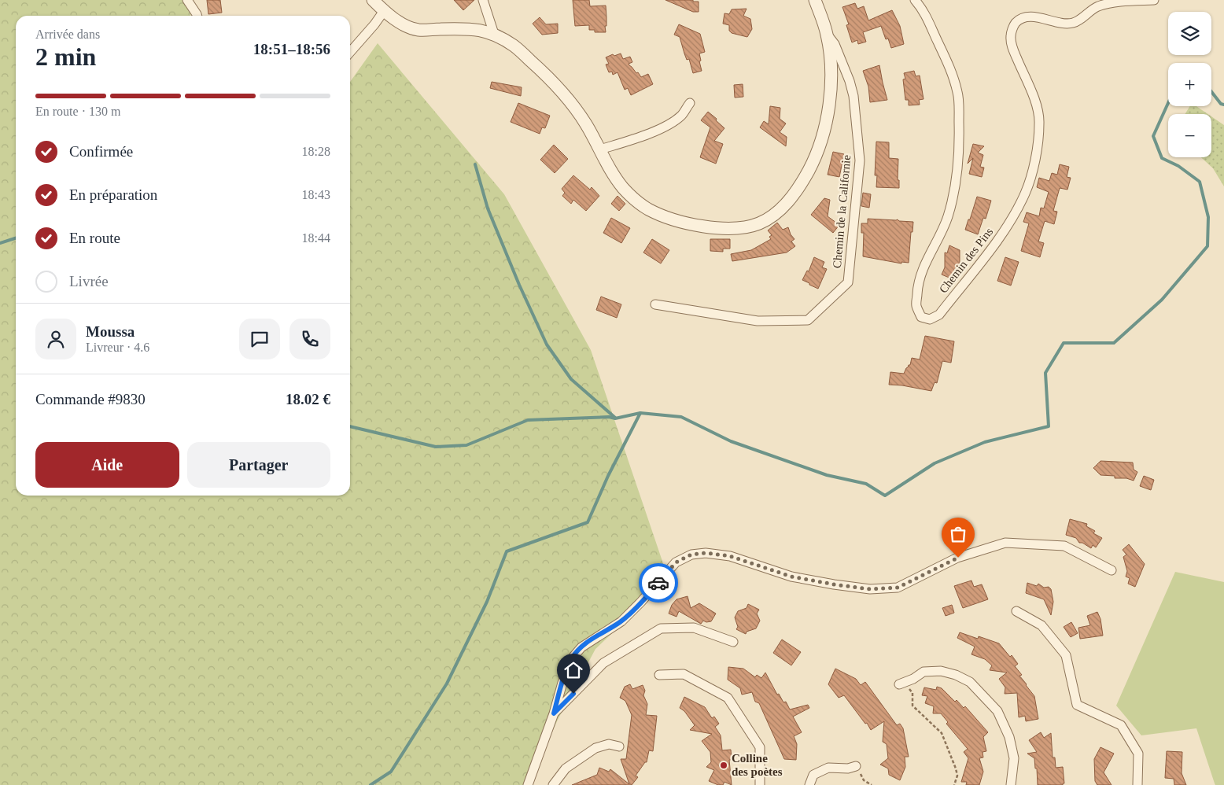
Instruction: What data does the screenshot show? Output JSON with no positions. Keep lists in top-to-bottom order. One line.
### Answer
{"streets":{"street":["Chemin de la Californie","Chemin des Pins"]},"places":["Colline des poètes"],"page":{"map_buttons":["+","−"],"heading":["2 min","Arrivée dans","18:51–18:56"],"panel":["Moussa","Livreur · 4.6","Commande #9830","18.02 €"],"bar":"En route · 130 m","list":[["Confirmée","18:28"],["En préparation","18:43"],["En route","18:44"],"Livrée"],"buttons":["Aide","Partager"]}}
